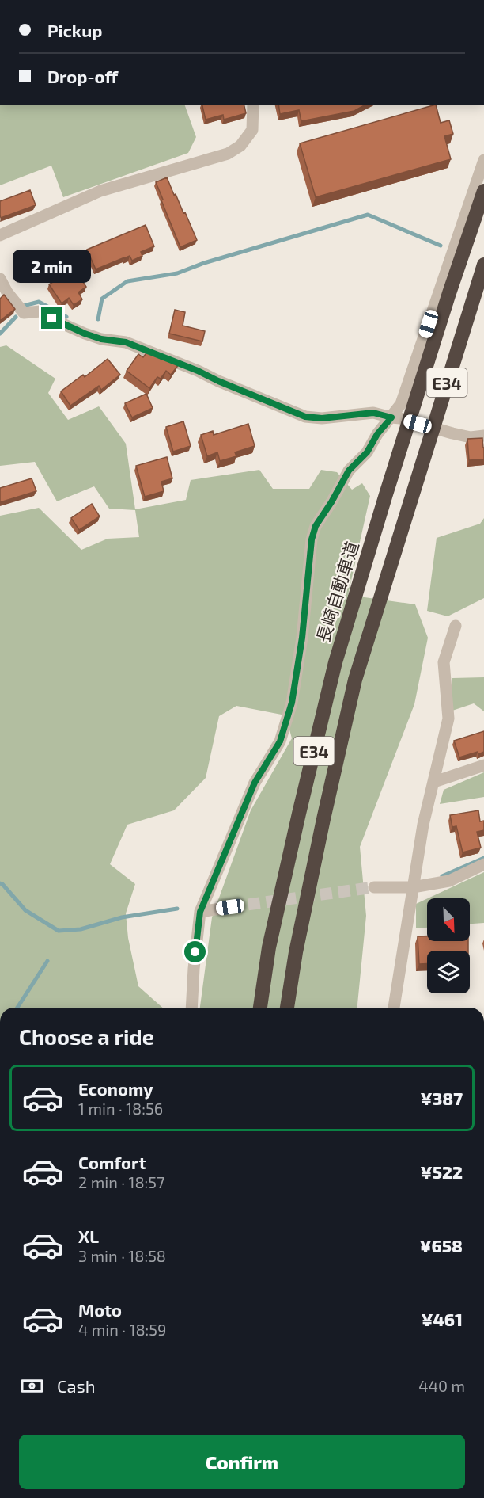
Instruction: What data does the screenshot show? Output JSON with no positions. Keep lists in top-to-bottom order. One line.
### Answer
{"streets":{"highway":["E34","長崎自動車道"]},"north":"bottom right","page":{"banner":["Pickup","Drop-off"],"bubble":"2 min","heading":"Choose a ride","list":[{"name":"Economy","note":"1 min · 18:56","value":"¥387"},{"name":"Comfort","note":"2 min · 18:57","value":"¥522"},{"name":"XL","note":"3 min · 18:58","value":"¥658"},{"name":"Moto","note":"4 min · 18:59","value":"¥461"}],"pay":["Cash","440 m"],"buttons":"Confirm"}}
